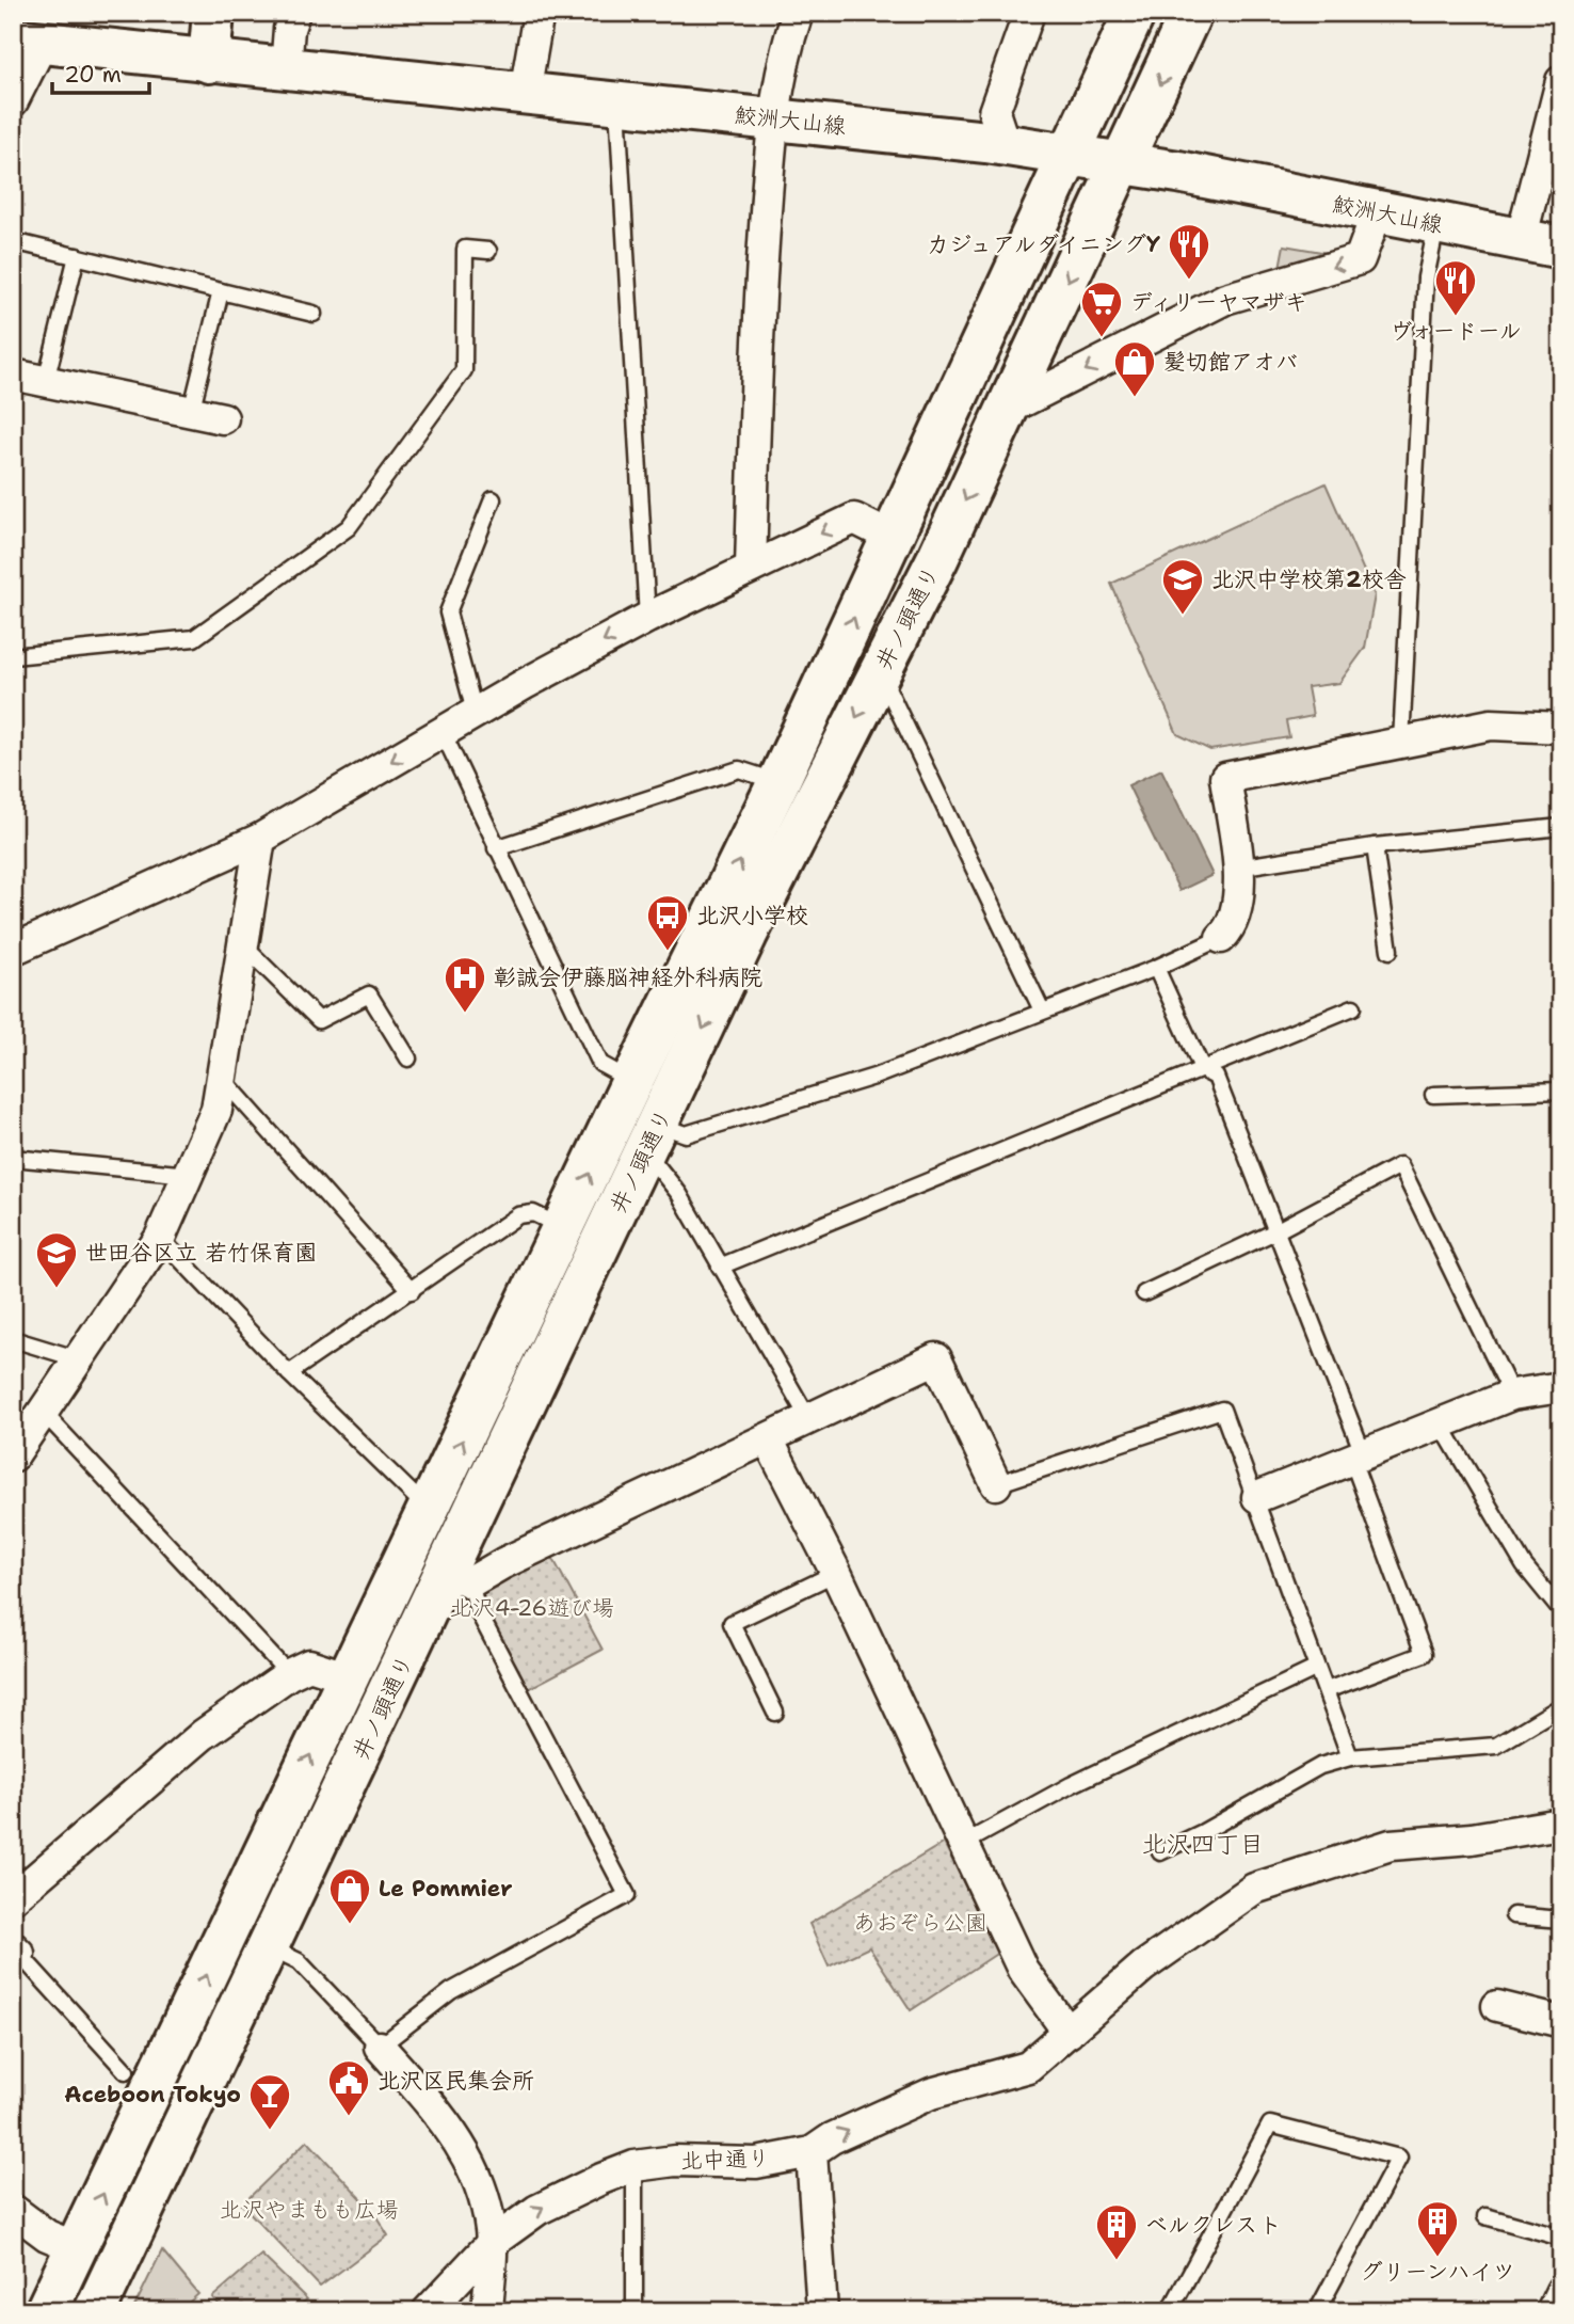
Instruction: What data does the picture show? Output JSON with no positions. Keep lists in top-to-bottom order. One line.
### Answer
{"streets":{"main road":["鮫洲大山線","井ノ頭通り"],"street":["北中通り"]},"crossings":[["鮫洲大山線","井ノ頭通り"]],"one_way":["北中通り"],"districts":["北沢四丁目"],"parks":["北沢4-26遊び場","あおぞら公園","北沢やまもも広場"],"places":{"restaurant":["カジュアルダイニングY","ヴォードール"],"supermarket":["ディリーヤマザキ"],"shop":["髪切館アオバ","Le Pommier"],"school or university":["北沢中学校第2校舎","世田谷区立 若竹保育園"],"bus stop":["北沢小学校"],"hospital":["彰誠会伊藤脳神経外科病院"],"public building":["北沢区民集会所"],"bar":["Aceboon Tokyo"],"building":["グリーンハイツ","ベルクレスト"]},"scale_bar":"20 m"}
